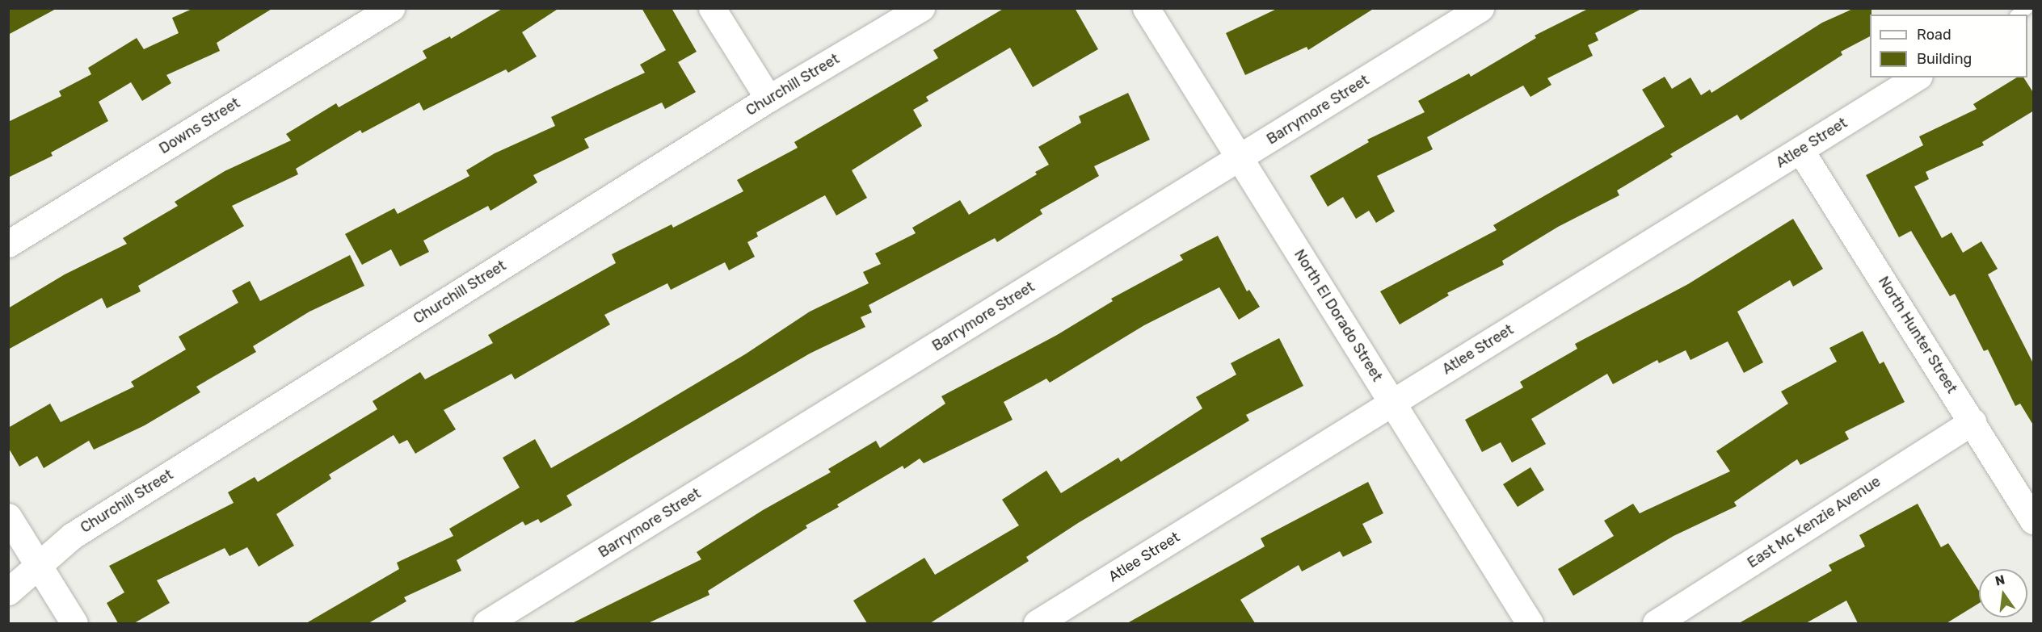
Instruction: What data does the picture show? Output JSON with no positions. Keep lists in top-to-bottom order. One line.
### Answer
{"streets":{"street":["Churchill Street","Barrymore Street","Downs Street","Atlee Street","North El Dorado Street","North Hunter Street","East Mc Kenzie Avenue"]},"crossings":[["Barrymore Street","North El Dorado Street"],["Atlee Street","North El Dorado Street"],["Atlee Street","North Hunter Street"],["North Hunter Street","East Mc Kenzie Avenue"]],"legend":["Road","Building"],"north":"top"}
